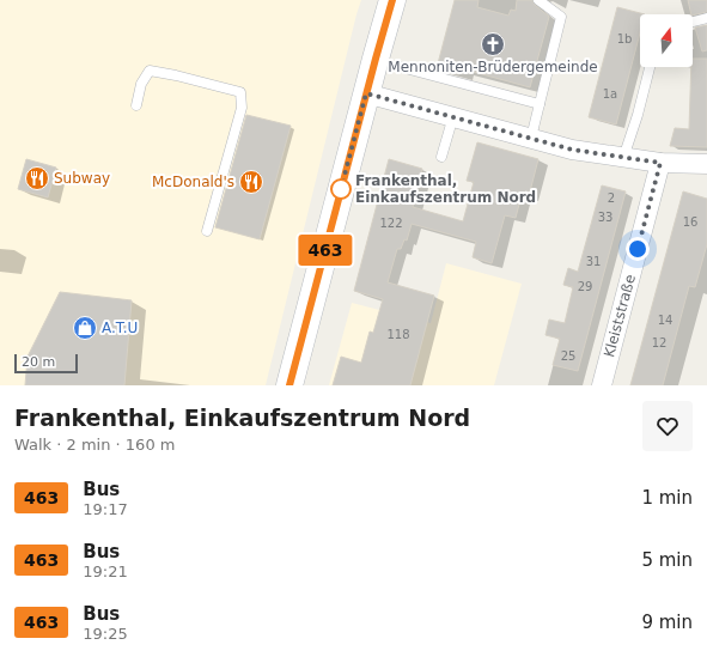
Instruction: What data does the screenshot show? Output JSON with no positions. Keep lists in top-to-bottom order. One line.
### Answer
{"streets":{"street":["Kleiststraße"]},"places":{"church":["Mennoniten-Brüdergemeinde"],"restaurant":["Subway","McDonald's"],"other":["Frankenthal, Einkaufszentrum Nord"],"shop":["A.T.U"]},"lines":["bus line 463"],"house_numbers":["1b","1a","2","33","16","122","31","29","14","118","12","25"],"scale_bar":"20 m","north":"top","page":{"on_map":"463","scale":"20 m","heading":["Frankenthal, Einkaufszentrum Nord","Walk · 2 min · 160 m"],"list":[{"mark":"463","name":"Bus","note":"19:17","value":"1 min"},{"mark":"463","name":"Bus","note":"19:21","value":"5 min"},{"mark":"463","name":"Bus","note":"19:25","value":"9 min"}]}}
